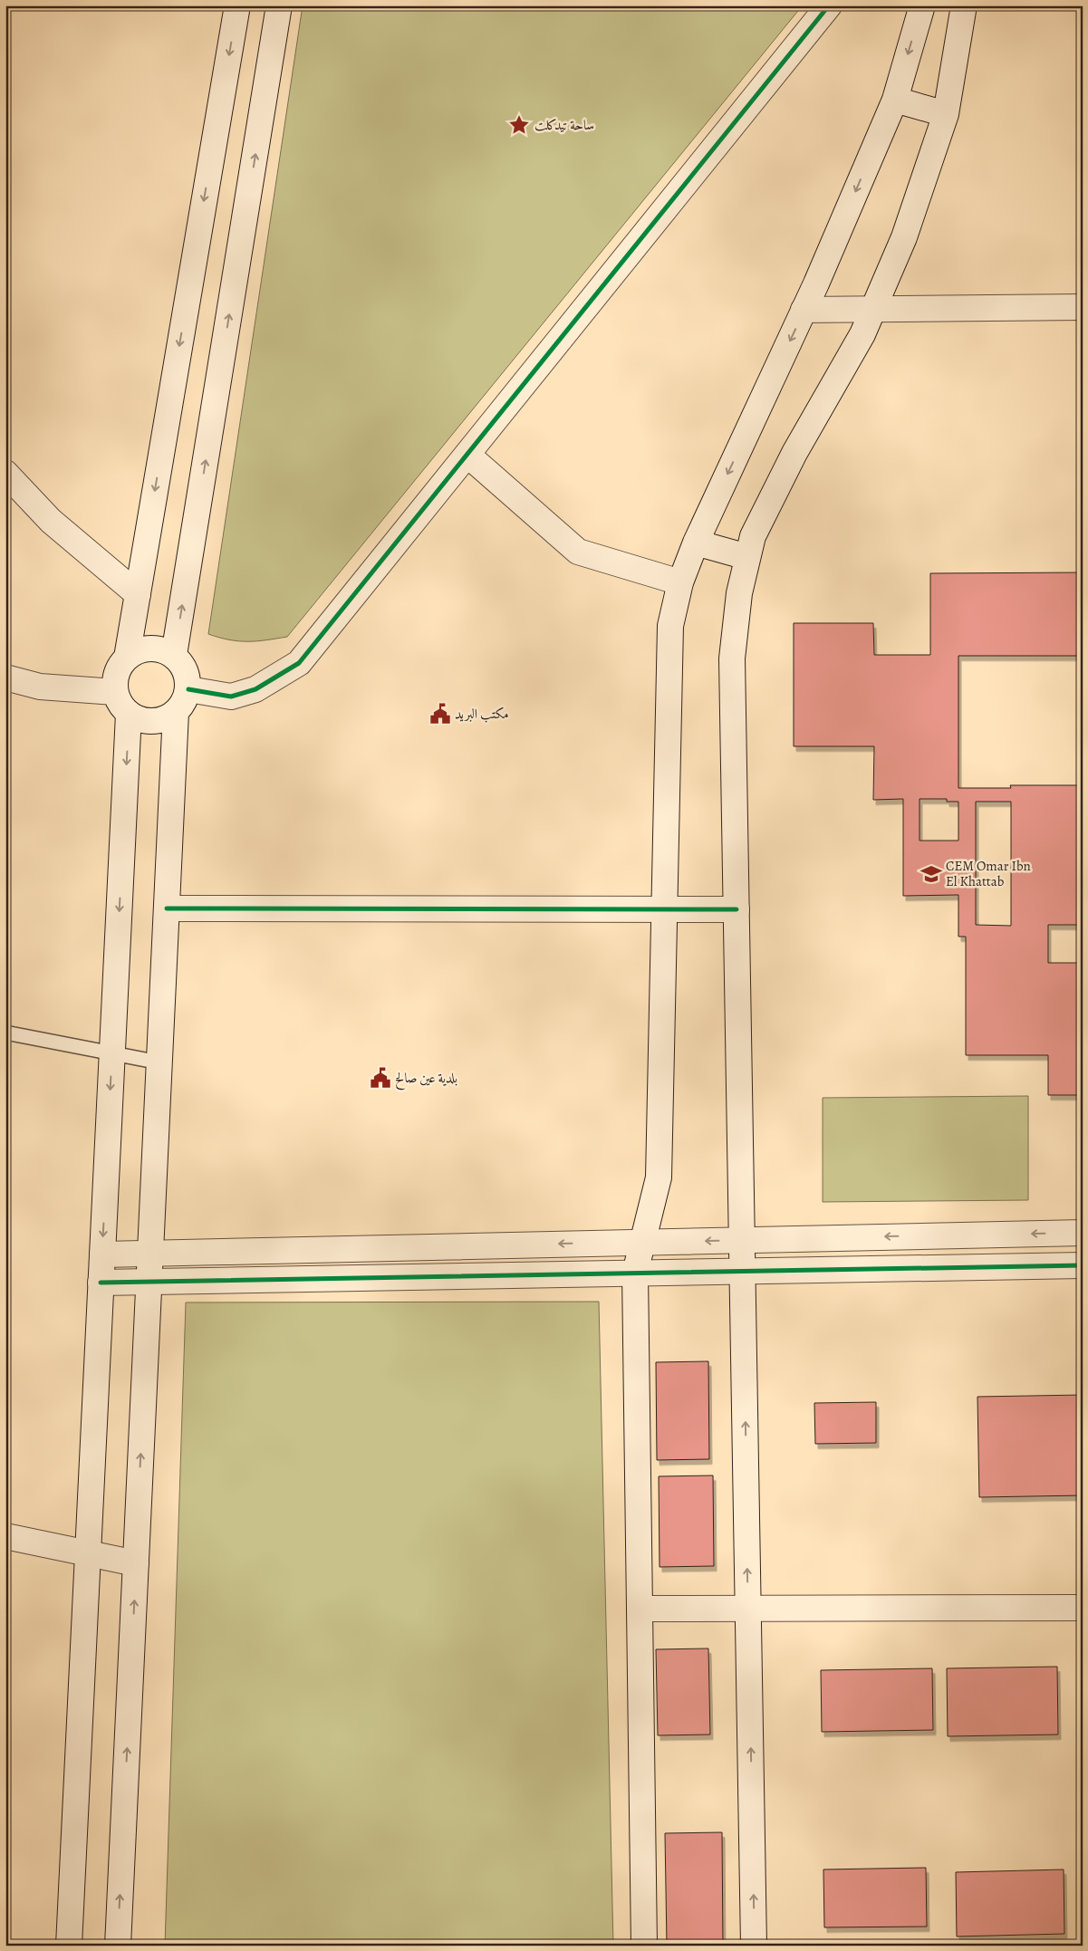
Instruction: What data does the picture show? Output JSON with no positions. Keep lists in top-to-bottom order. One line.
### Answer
{"places":{"place":["ساحة تيدكلت"],"public building":["مكتب البريد","بلدية عين صالح"],"school or university":["CEM Omar Ibn El Khattab"]}}
